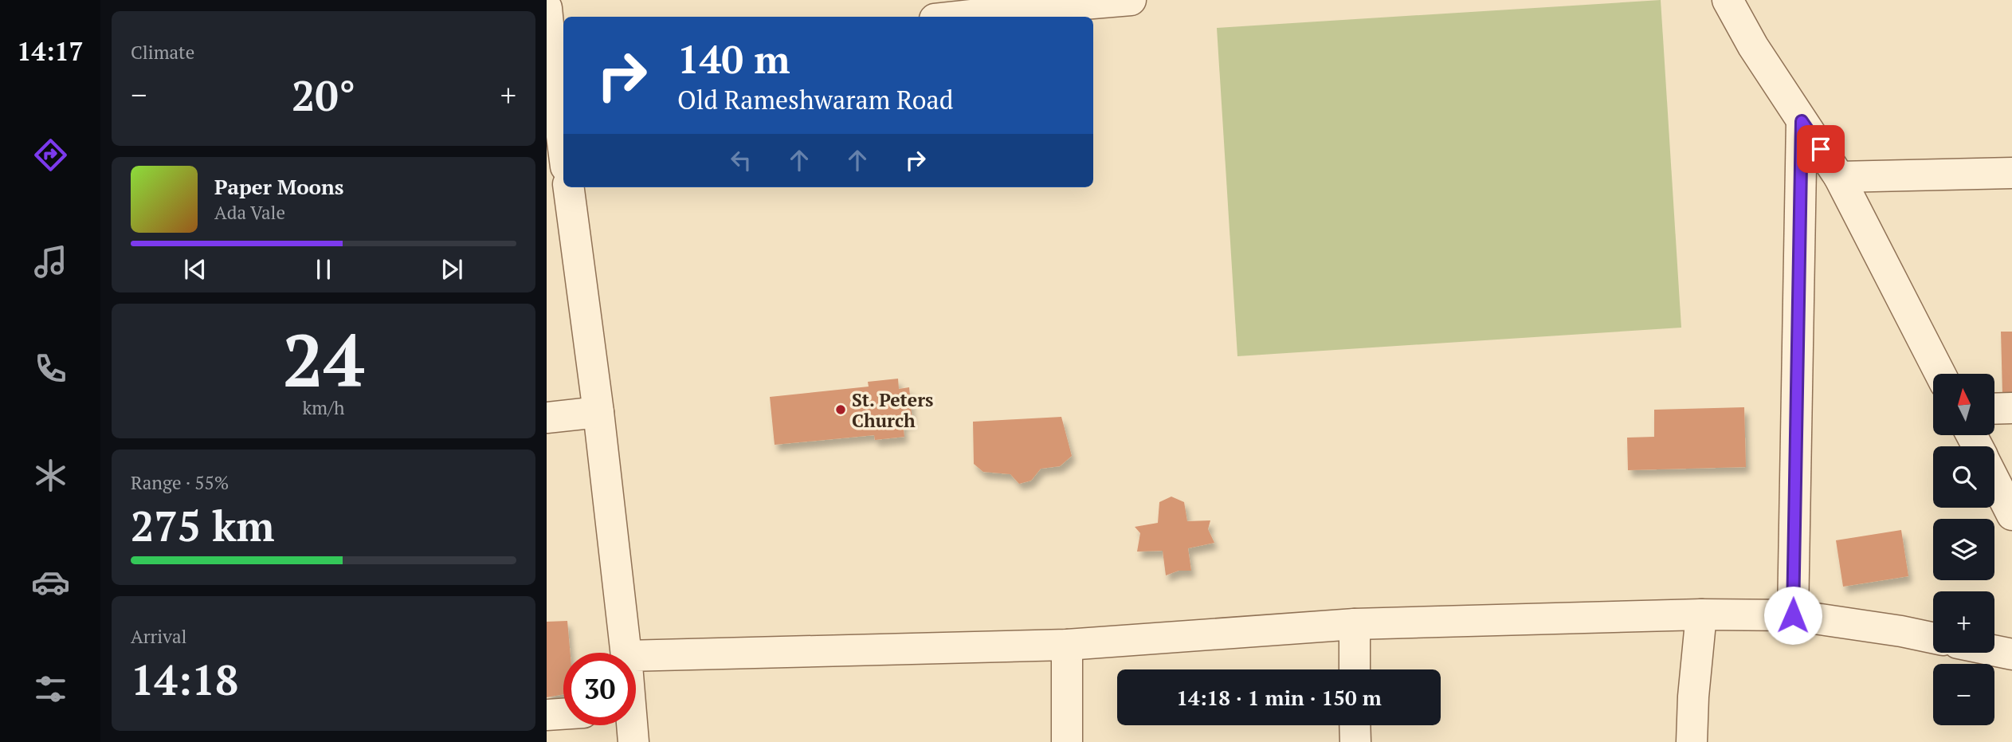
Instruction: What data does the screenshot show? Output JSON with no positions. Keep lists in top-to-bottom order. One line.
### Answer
{"places":["St. Peters Church"],"north":"top","page":{"tabs":"14:17","tile":["Climate",["24","km/h"],["Range · 55%","275 km"],["Arrival","14:18"]],"turn":["140 m","Old Rameshwaram Road"],"heat":["−","20°","+"],"song":["Paper Moons","Ada Vale"],"map_buttons":["+","−"],"limit":"30","trip":"14:18 · 1 min · 150 m"}}
